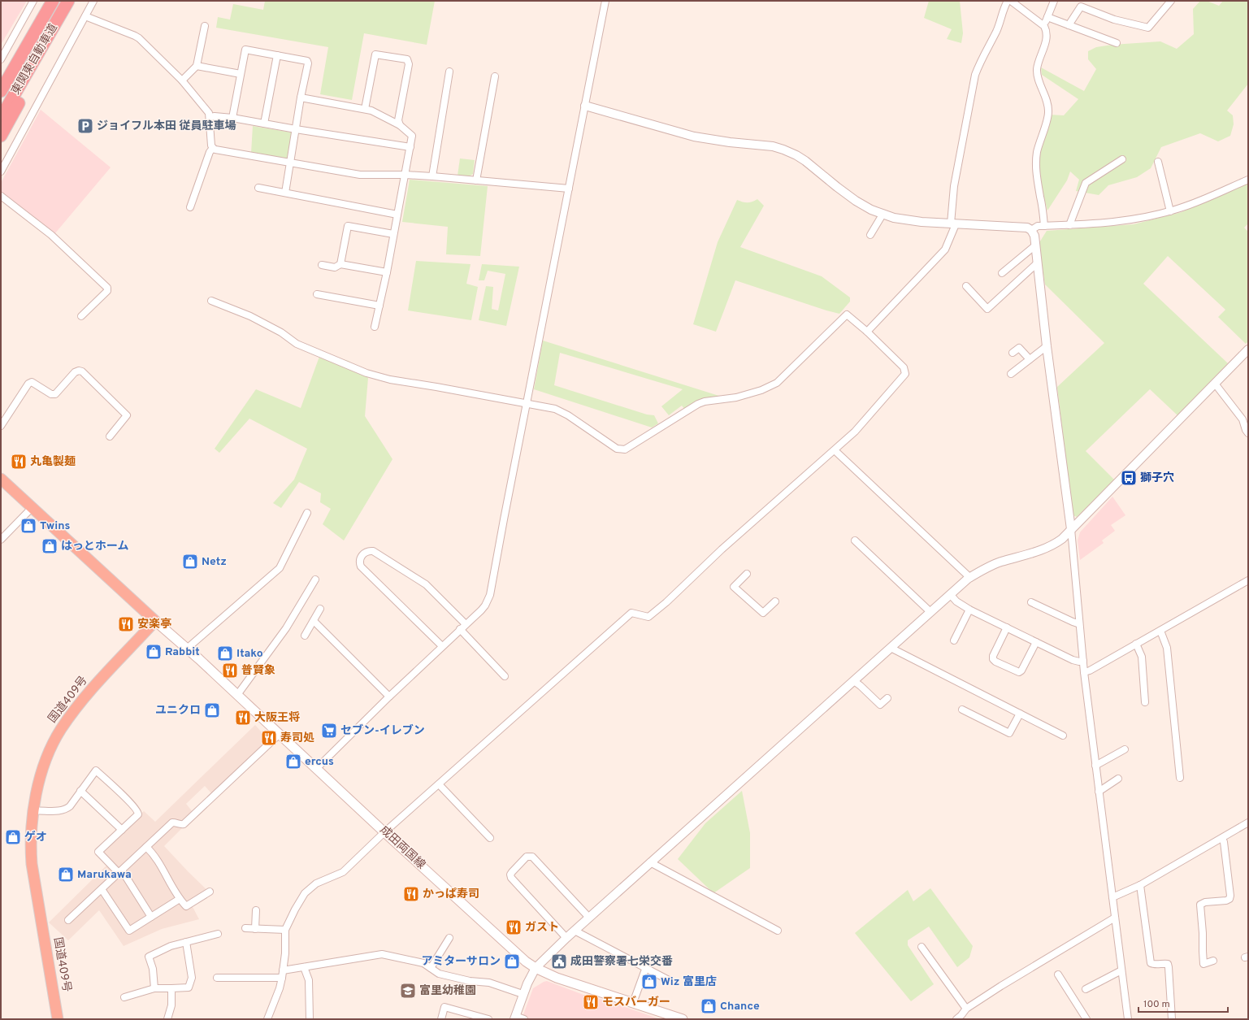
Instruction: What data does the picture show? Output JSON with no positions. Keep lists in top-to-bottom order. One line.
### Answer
{"streets":{"highway":["東関東自動車道","国道409号"],"main road":["成田両国線"]},"crossings":[["国道409号","成田両国線"]],"places":{"parking":["ジョイフル本田 従員駐車場"],"restaurant":["丸亀製麺","安楽亭","普賢象","大阪王将","寿司処","かっぱ寿司","ガスト","モスバーガー"],"bus stop":["獅子穴"],"shop":["Twins","はっとホーム","Netz","Rabbit","Itako","ユニクロ","ercus","ゲオ","Marukawa","アミターサロン","Wiz 富里店","Chance"],"supermarket":["セブン-イレブン"],"public building":["成田警察署七栄交番"],"school or university":["富里幼稚園"]},"scale_bar":"100 m"}
